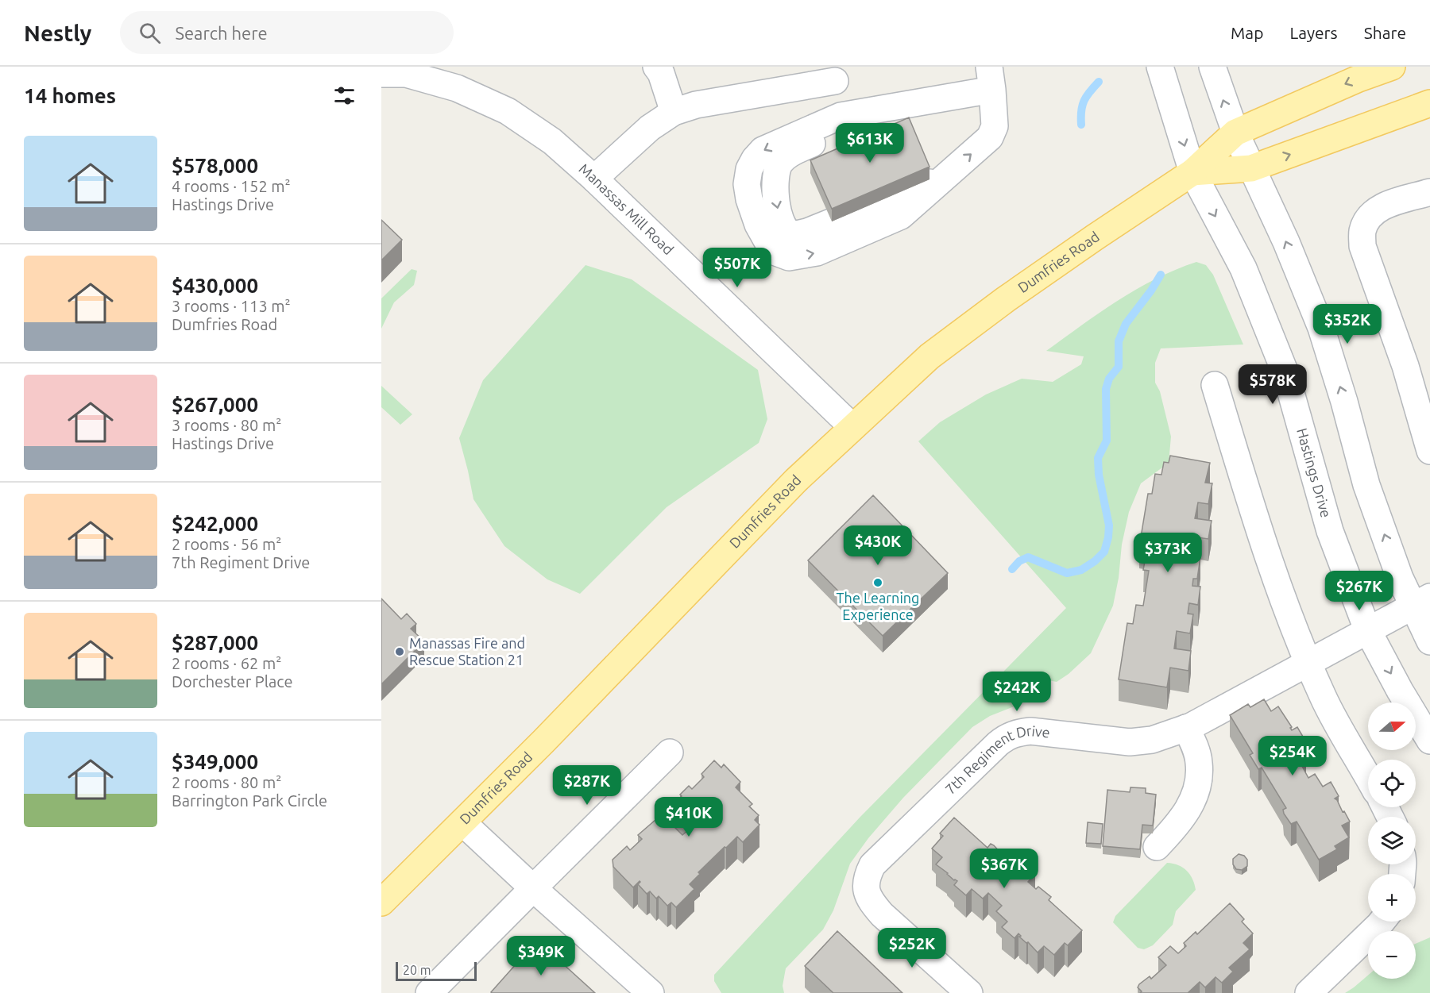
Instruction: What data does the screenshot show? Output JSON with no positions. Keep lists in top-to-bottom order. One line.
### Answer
{"streets":{"main road":["Dumfries Road"],"street":["Manassas Mill Road","Hastings Drive","7th Regiment Drive"]},"crossings":[["Manassas Mill Road","Dumfries Road"],["Dumfries Road","Hastings Drive"],["Hastings Drive","7th Regiment Drive"]],"places":["The Learning Experience","Manassas Fire and Rescue Station 21"],"scale_bar":"20 m","north":"right","page":{"header":"Nestly","search":"Search here","nav":["Map","Layers","Share"],"heading":"14 homes","price":["$613K","$507K","$352K","$578K","$430K","$373K","$267K","$242K","$254K","$287K","$410K","$367K","$252K","$349K"],"list":[{"name":"$578,000","note":"4 rooms · 152 m² · Hastings Drive"},{"name":"$430,000","note":"3 rooms · 113 m² · Dumfries Road"},{"name":"$267,000","note":"3 rooms · 80 m² · Hastings Drive"},{"name":"$242,000","note":"2 rooms · 56 m² · 7th Regiment Drive"},{"name":"$287,000","note":"2 rooms · 62 m² · Dorchester Place"},{"name":"$349,000","note":"2 rooms · 80 m² · Barrington Park Circle"}],"map_buttons":["+","−"],"scale":"20 m"}}
